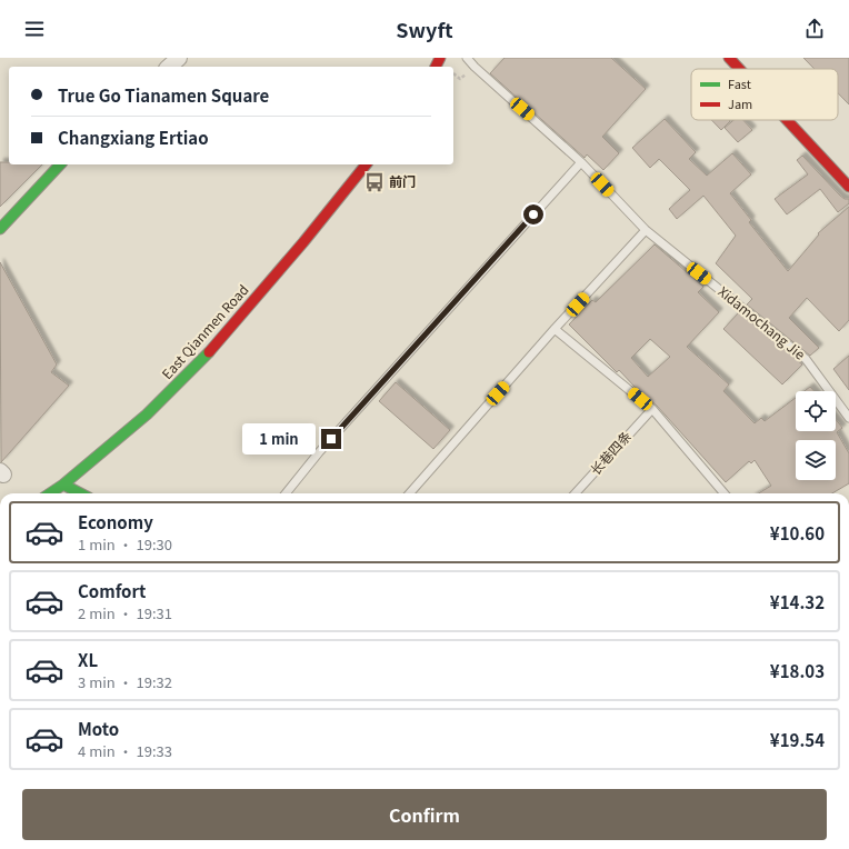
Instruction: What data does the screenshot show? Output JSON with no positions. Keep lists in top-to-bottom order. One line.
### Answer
{"streets":{"main road":["East Qianmen Road"],"lane":["Xidamochang Jie","长巷四条"]},"places":{"bus stop":["前门"]},"legend":["Fast","Jam"],"page":{"header":"Swyft","banner":["True Go Tianamen Square","Changxiang Ertiao"],"bubble":"1 min","list":[{"name":"Economy","note":"1 min · 19:30","value":"¥10.60"},{"name":"Comfort","note":"2 min · 19:31","value":"¥14.32"},{"name":"XL","note":"3 min · 19:32","value":"¥18.03"},{"name":"Moto","note":"4 min · 19:33","value":"¥19.54"}],"buttons":"Confirm"}}
